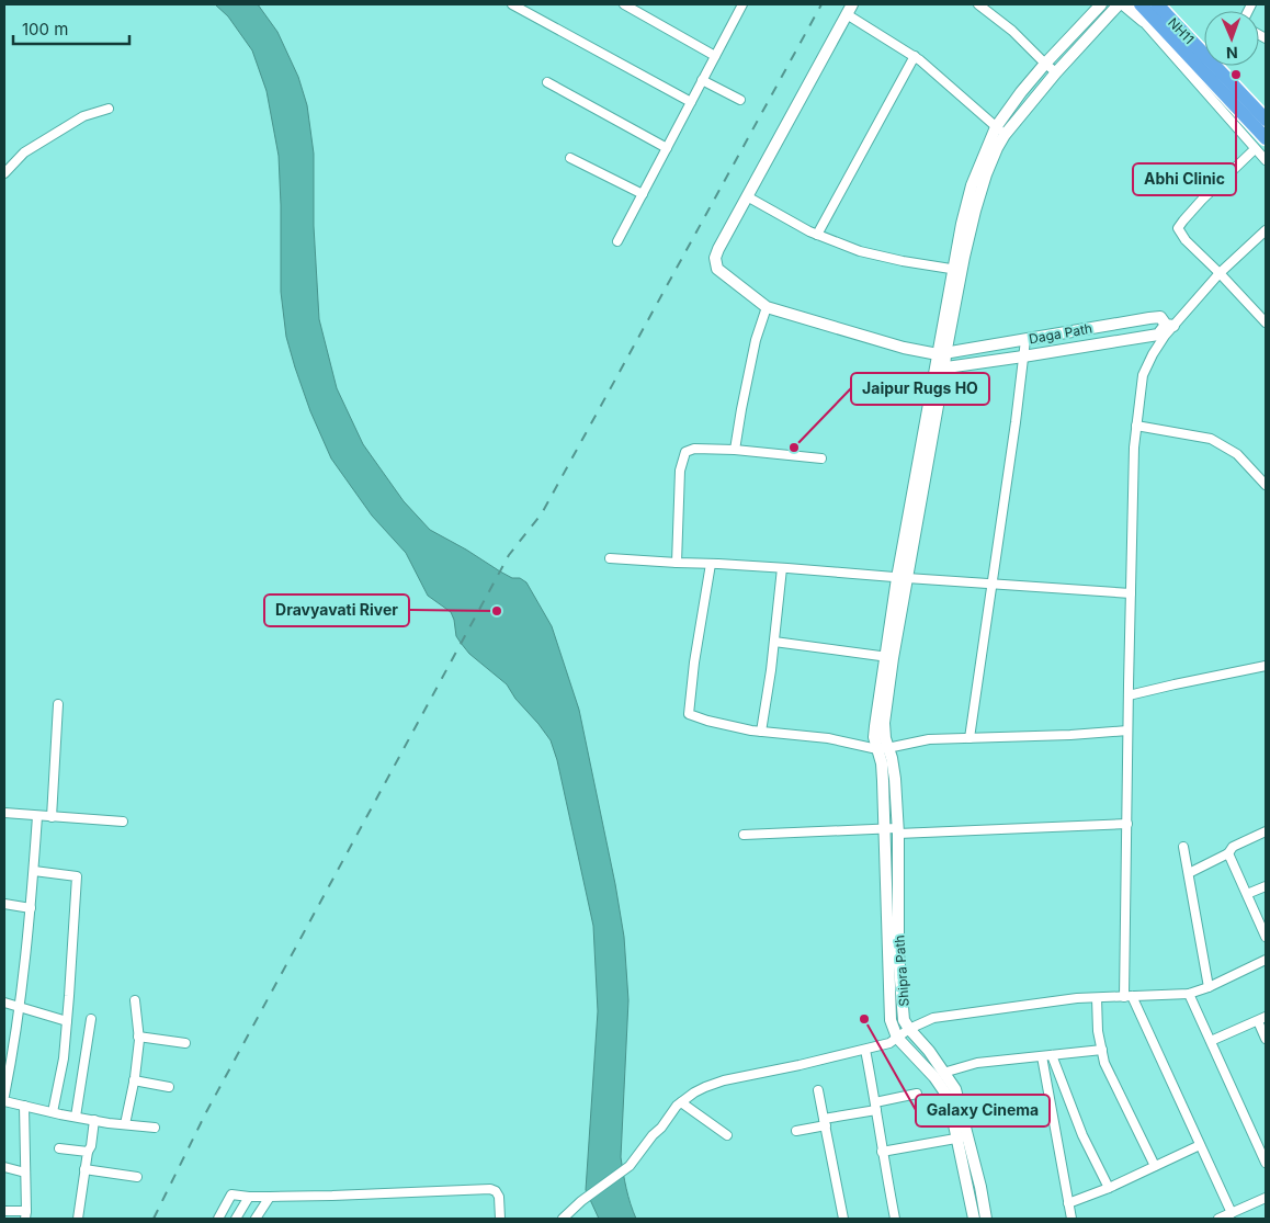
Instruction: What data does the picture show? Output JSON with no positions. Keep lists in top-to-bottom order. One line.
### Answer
{"streets":{"highway":["NH11"],"street":["Daga Path","Shipra Path"]},"places":["Abhi Clinic","Jaipur Rugs HO","Dravyavati River","Galaxy Cinema"],"scale_bar":"100 m","north":"bottom"}
